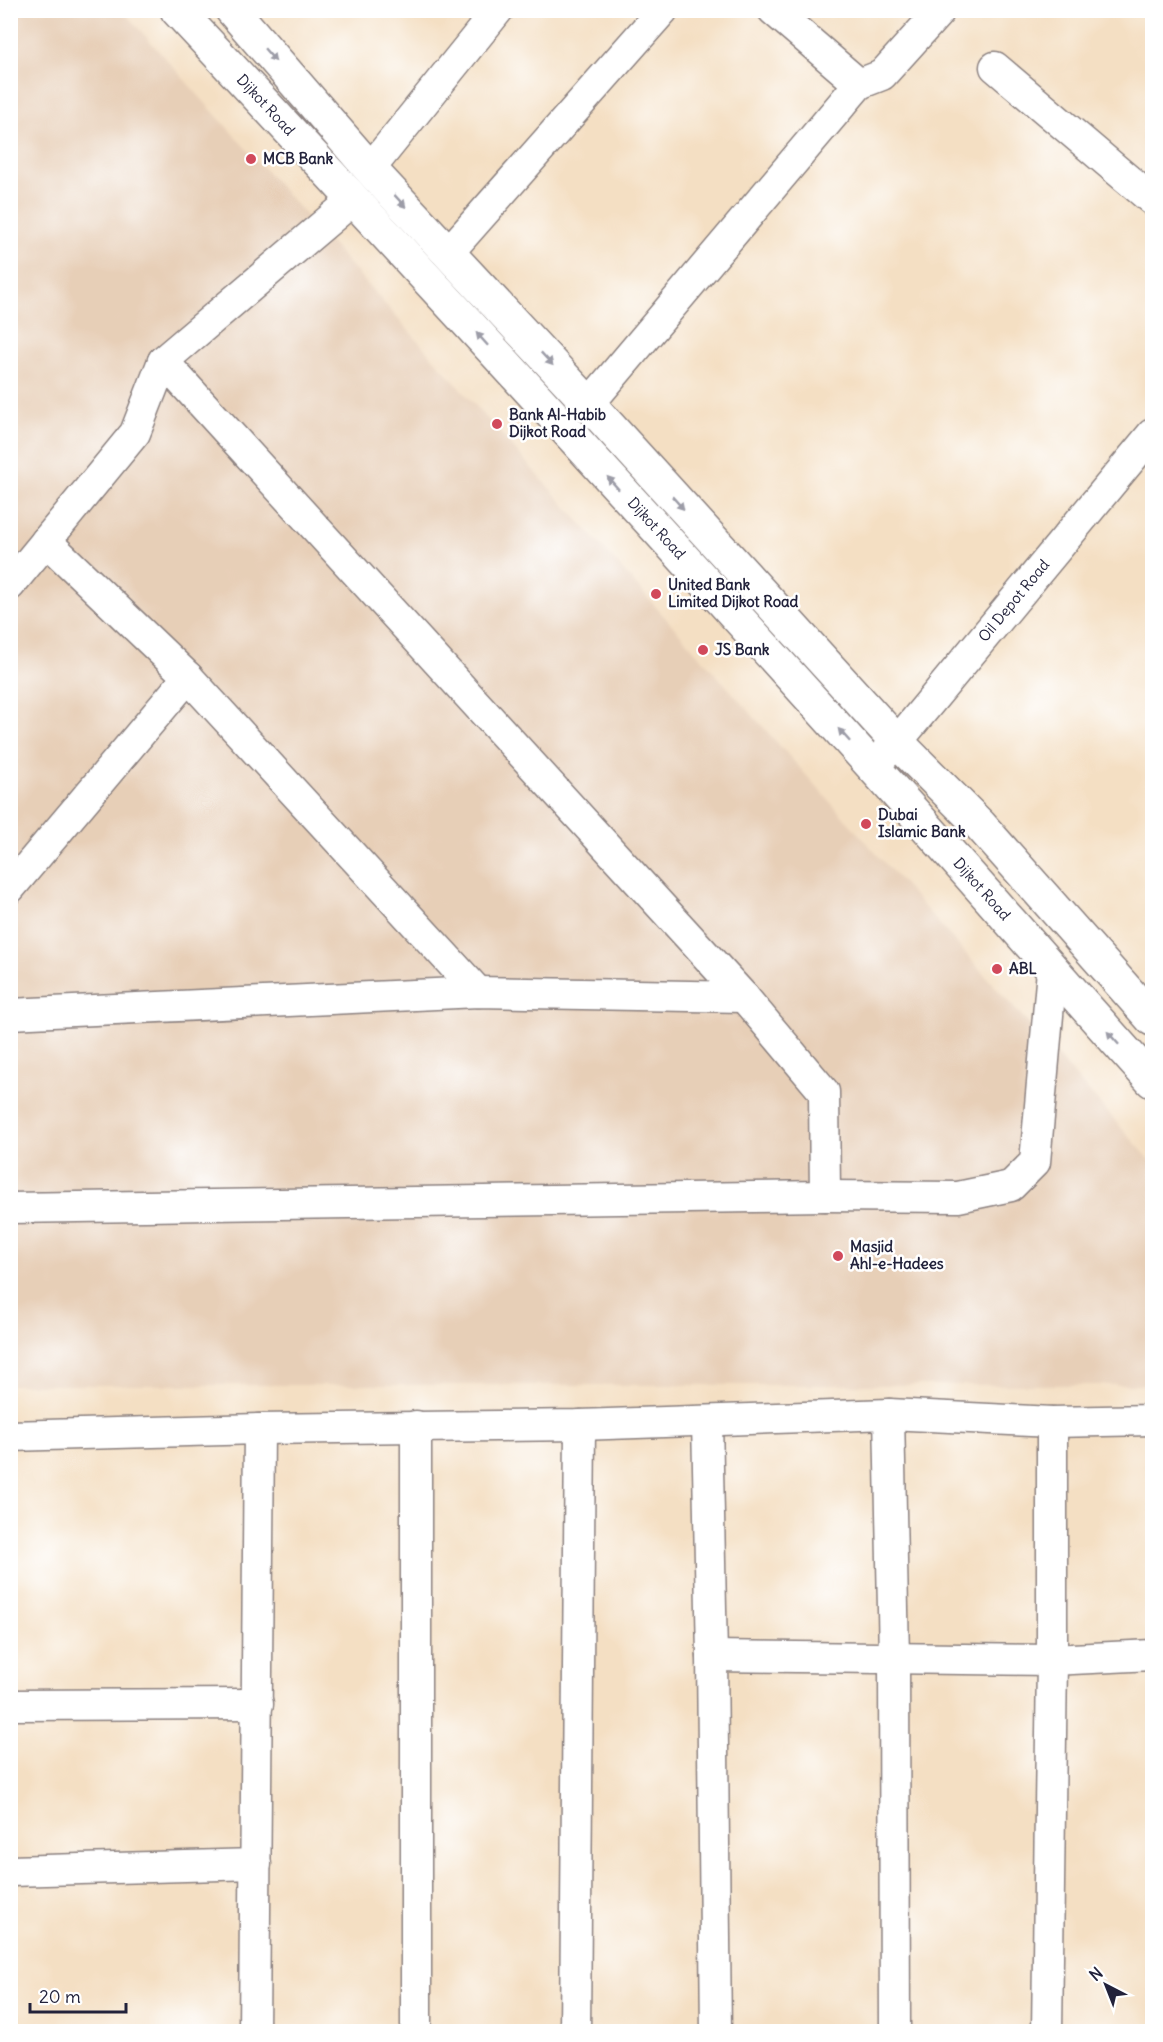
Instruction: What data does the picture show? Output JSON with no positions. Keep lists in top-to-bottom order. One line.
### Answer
{"streets":{"main road":["Dijkot Road"],"street":["Oil Depot Road"]},"crossings":[["Dijkot Road","Oil Depot Road"]],"places":["MCB Bank","Bank Al-Habib Dijkot Road","United Bank Limited Dijkot Road","JS Bank","Dubai Islamic Bank","ABL","Masjid Ahl-e-Hadees"],"scale_bar":"20 m","north":"top left"}
